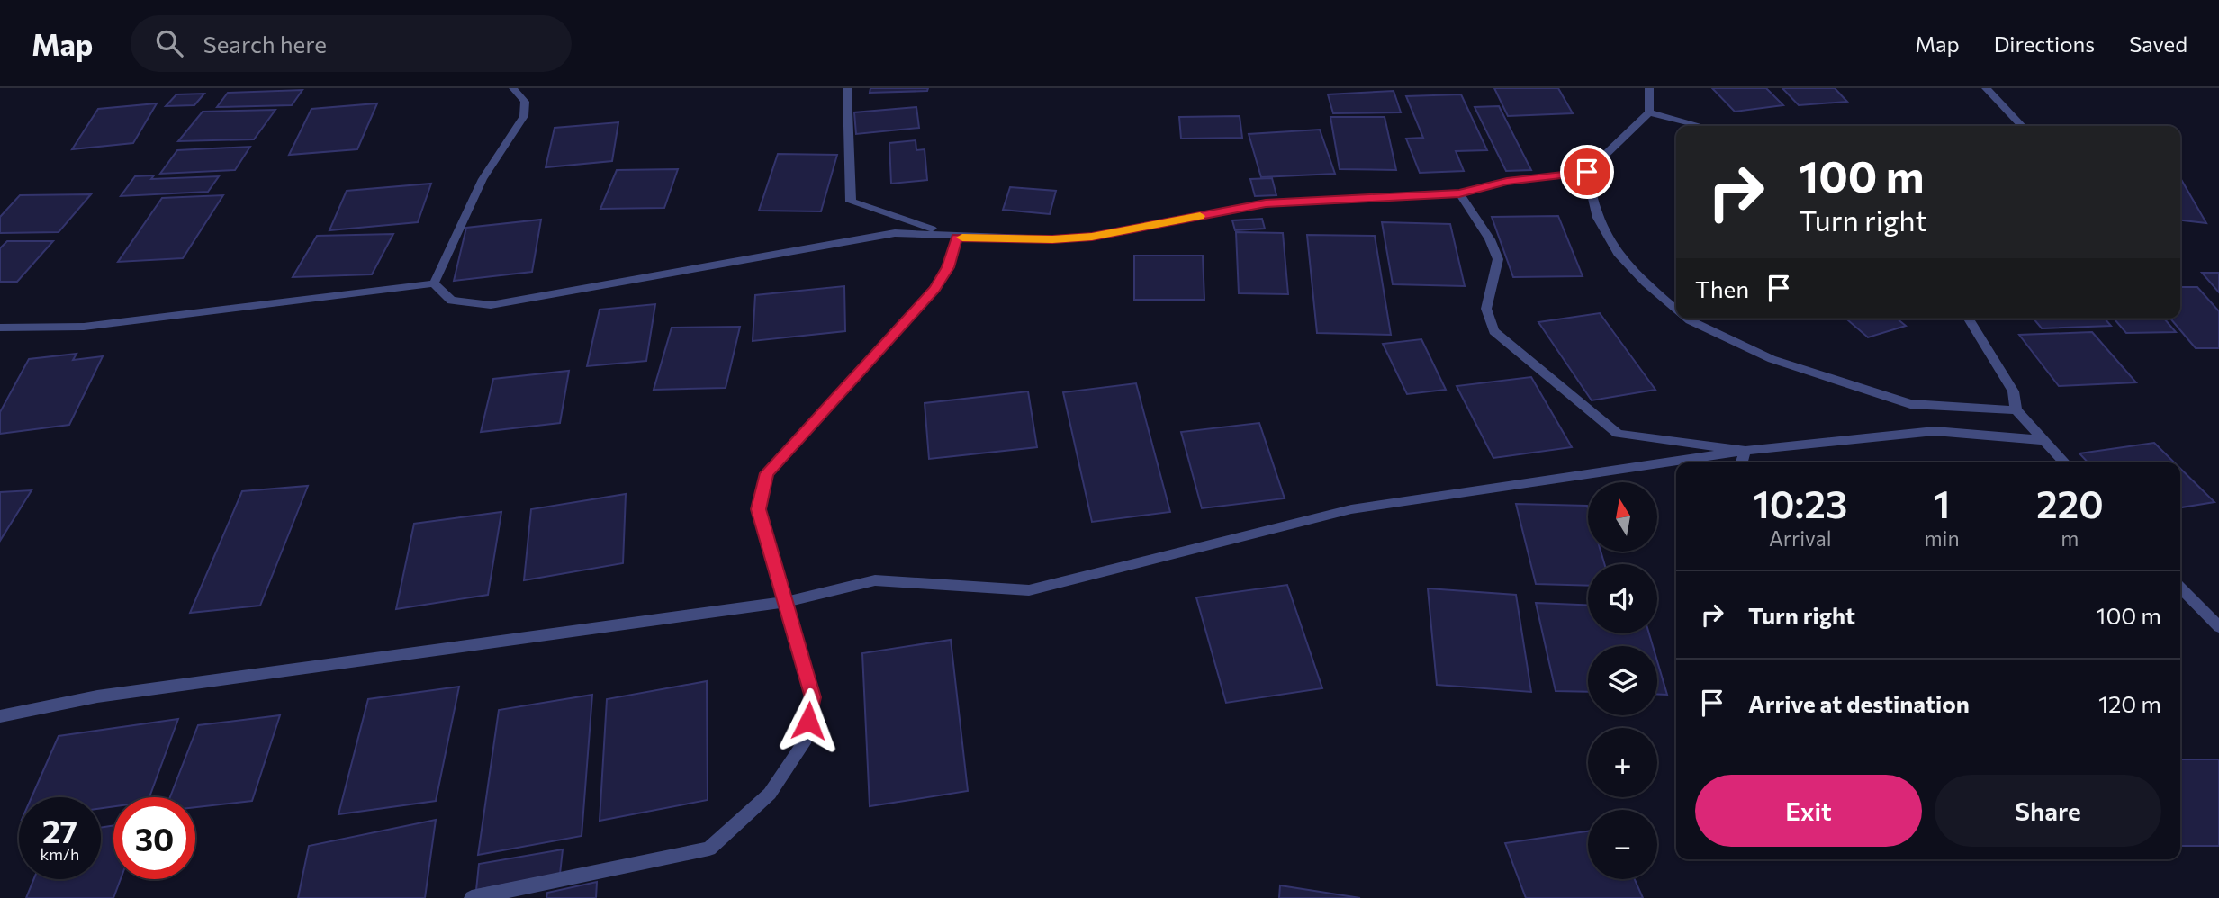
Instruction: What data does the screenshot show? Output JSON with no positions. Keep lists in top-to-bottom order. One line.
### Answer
{"north":"top","page":{"header":"Map","search":"Search here","nav":["Map","Directions","Saved"],"turn":["100 m","Turn right"],"then":"Then","eta":["10:23","Arrival","1","min","220","m"],"map_buttons":["+","−"],"list":[{"name":"Turn right","value":"100 m"},{"name":"Arrive at destination","value":"120 m"}],"buttons":["Exit","Share"],"speed":"27 km/h","limit":"30"}}
